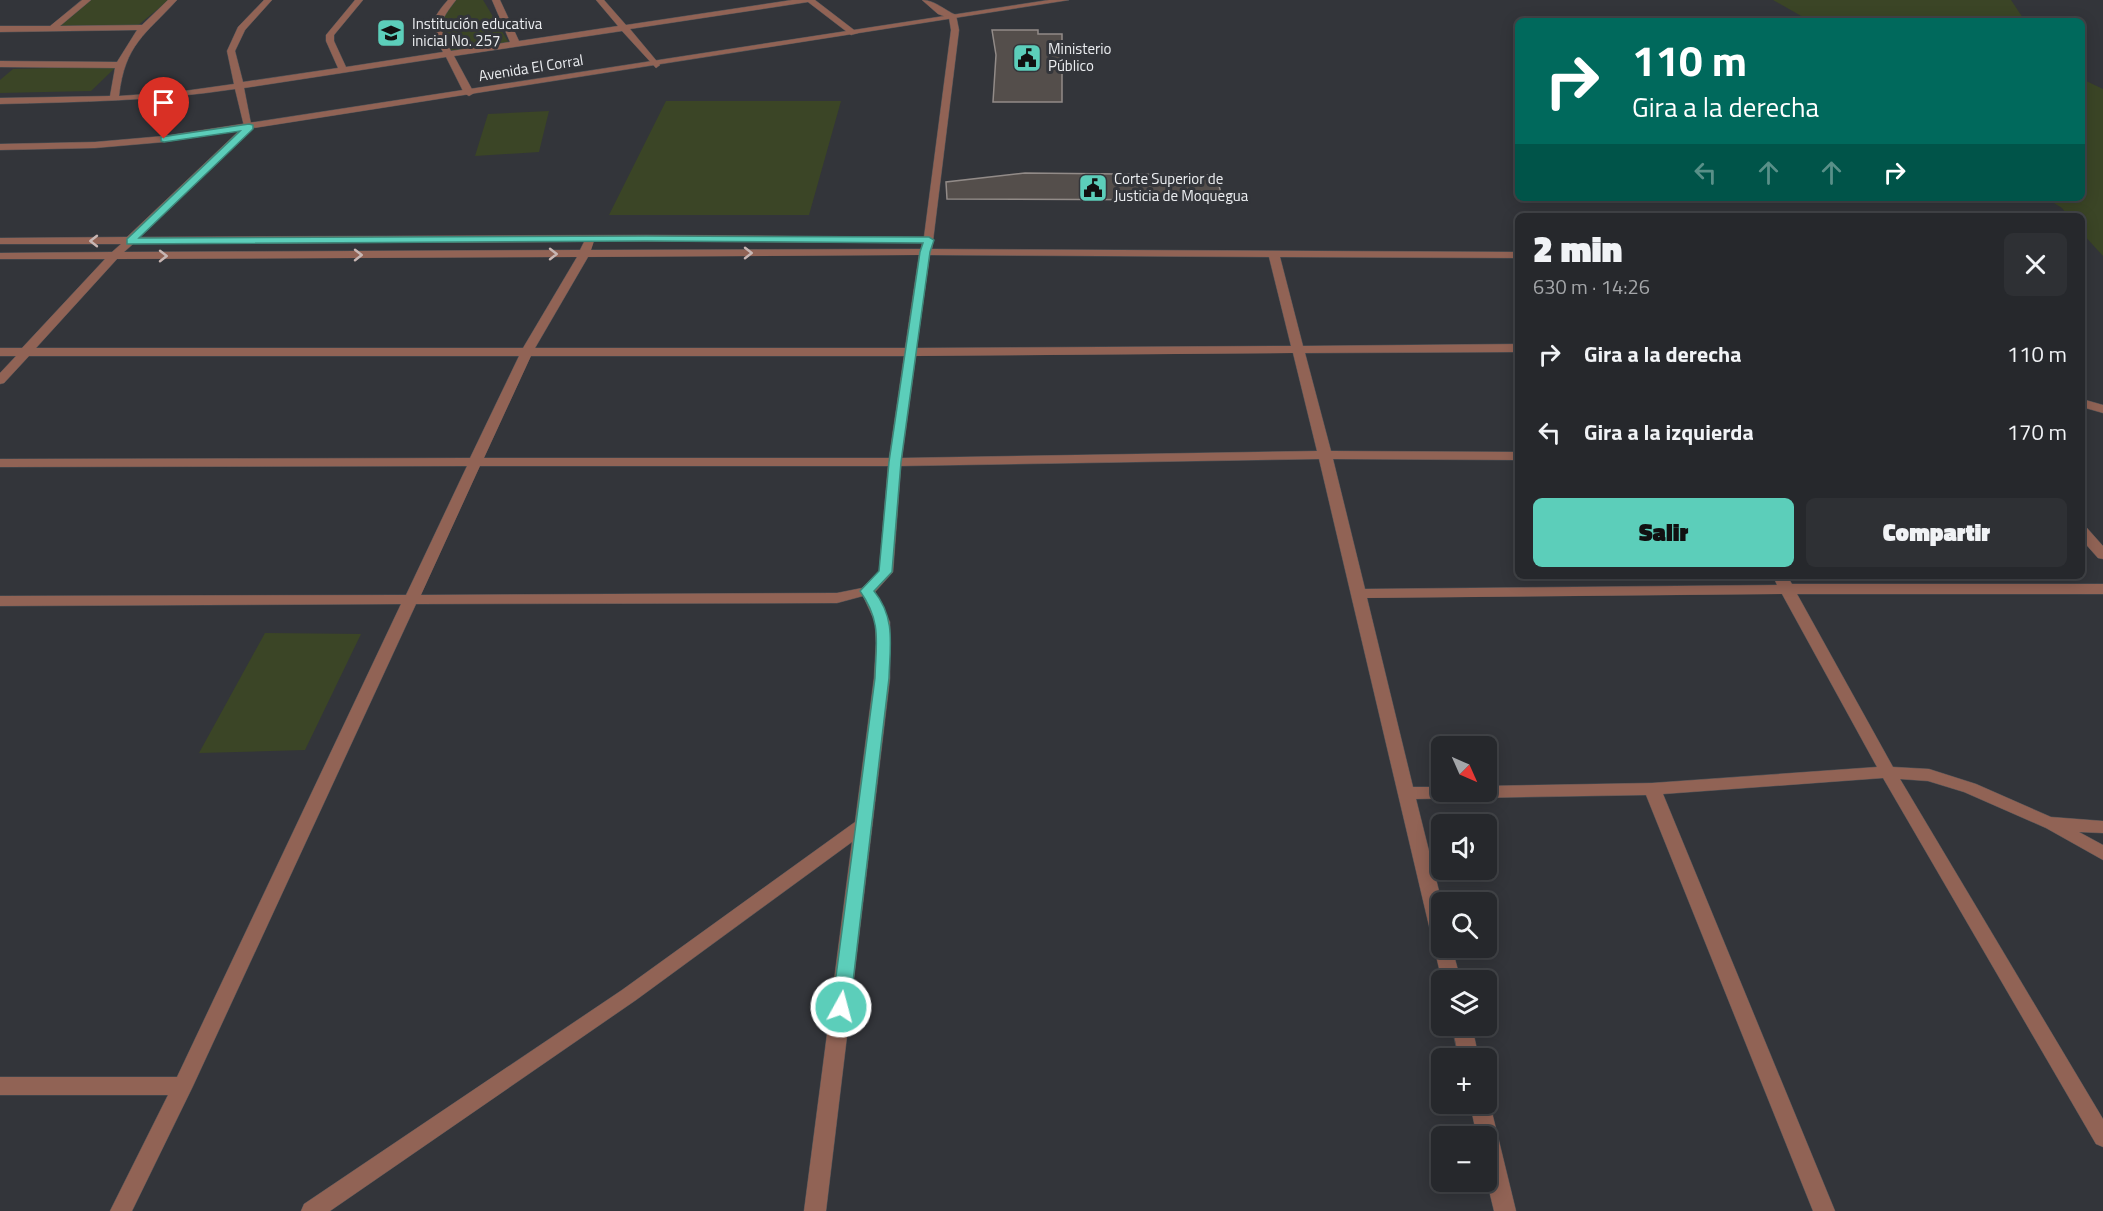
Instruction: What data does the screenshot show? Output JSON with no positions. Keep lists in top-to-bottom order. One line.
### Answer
{"streets":{"street":["Avenida El Corral"]},"places":{"school or university":["Institución educativa inicial No. 257"],"public building":["Ministerio Público","Corte Superior de Justicia de Moquegua"]},"north":"bottom right","page":{"turn":["110 m","Gira a la derecha"],"heading":["2 min","630 m · 14:26"],"list":[{"name":"Gira a la derecha","value":"110 m"},{"name":"Gira a la izquierda","value":"170 m"}],"buttons":["Salir","Compartir"],"map_buttons":["+","−"]}}
